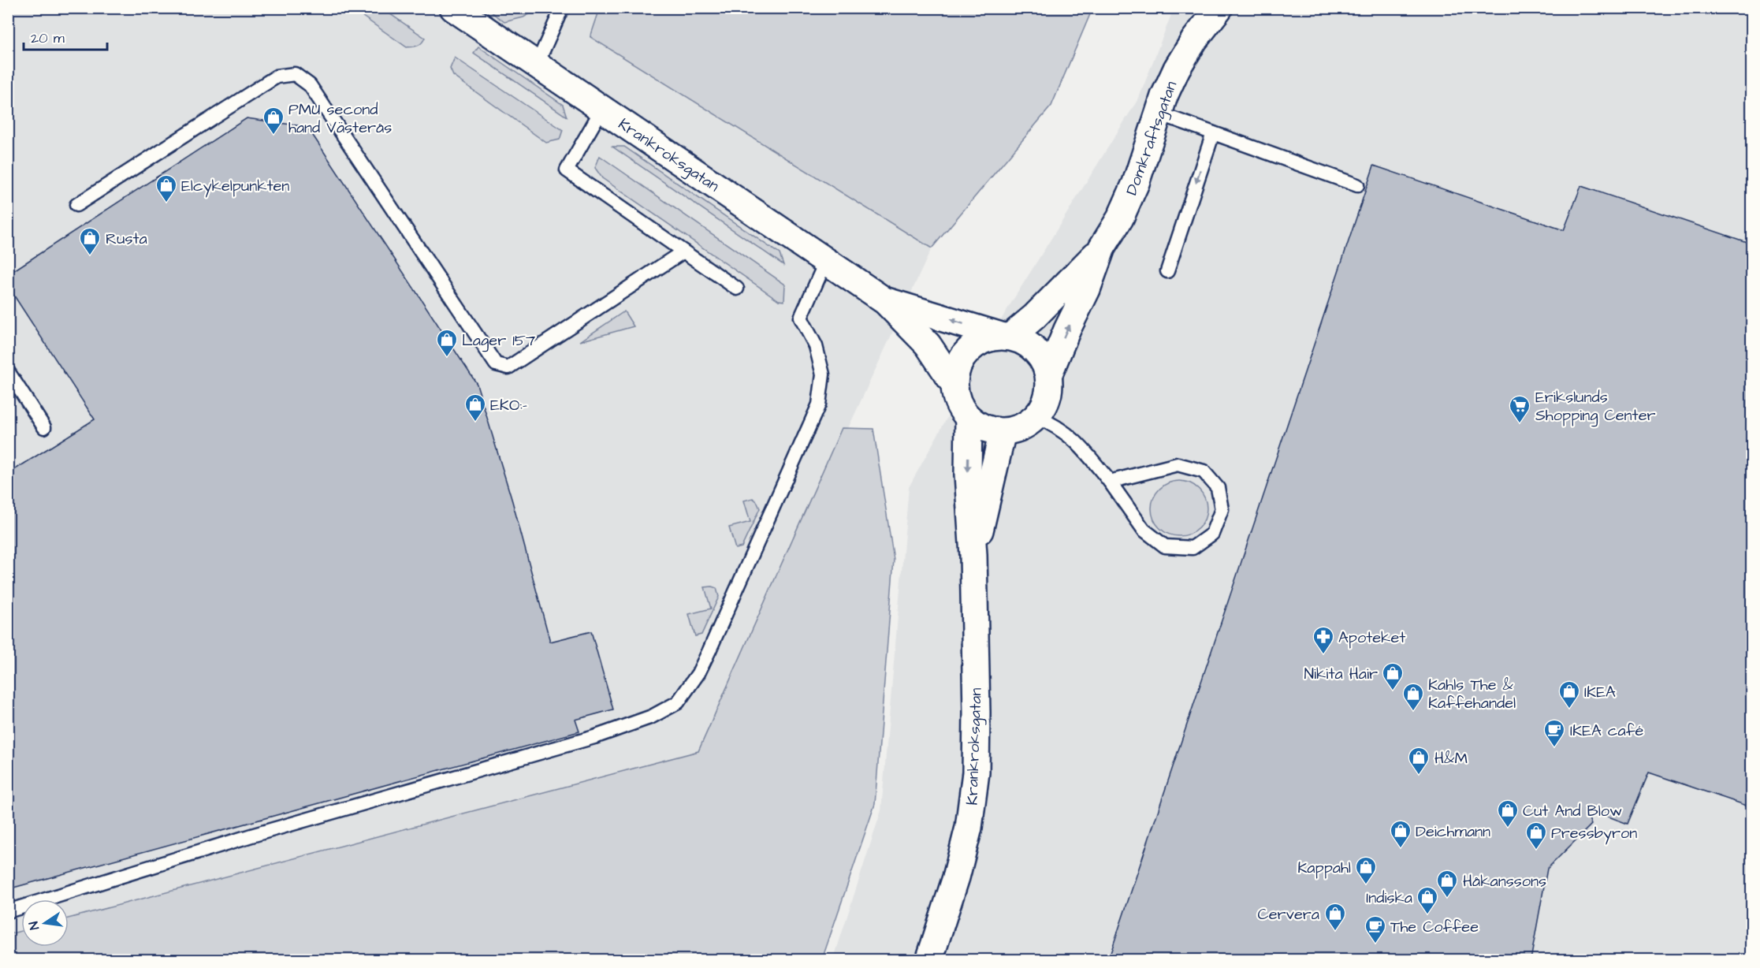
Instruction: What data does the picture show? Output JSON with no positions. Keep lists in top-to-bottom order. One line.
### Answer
{"streets":{"street":["Domkraftsgatan","Krankroksgatan"]},"crossings":[["Domkraftsgatan","Krankroksgatan"]],"places":{"shop":["PMU second hand Västerås","Elcykelpunkten","Rusta","Lager 157","EKO:-","Nikita Hair","IKEA","Kahls The & Kaffehandel","H&M","Cut And Blow","Deichmann","Pressbyron","Kappahl","Håkanssons","Indiska","Cervera"],"supermarket":["Erikslunds Shopping Center"],"pharmacy":["Apoteket"],"cafe":["IKEA café","The Coffee"]},"scale_bar":"20 m","north":"left"}
